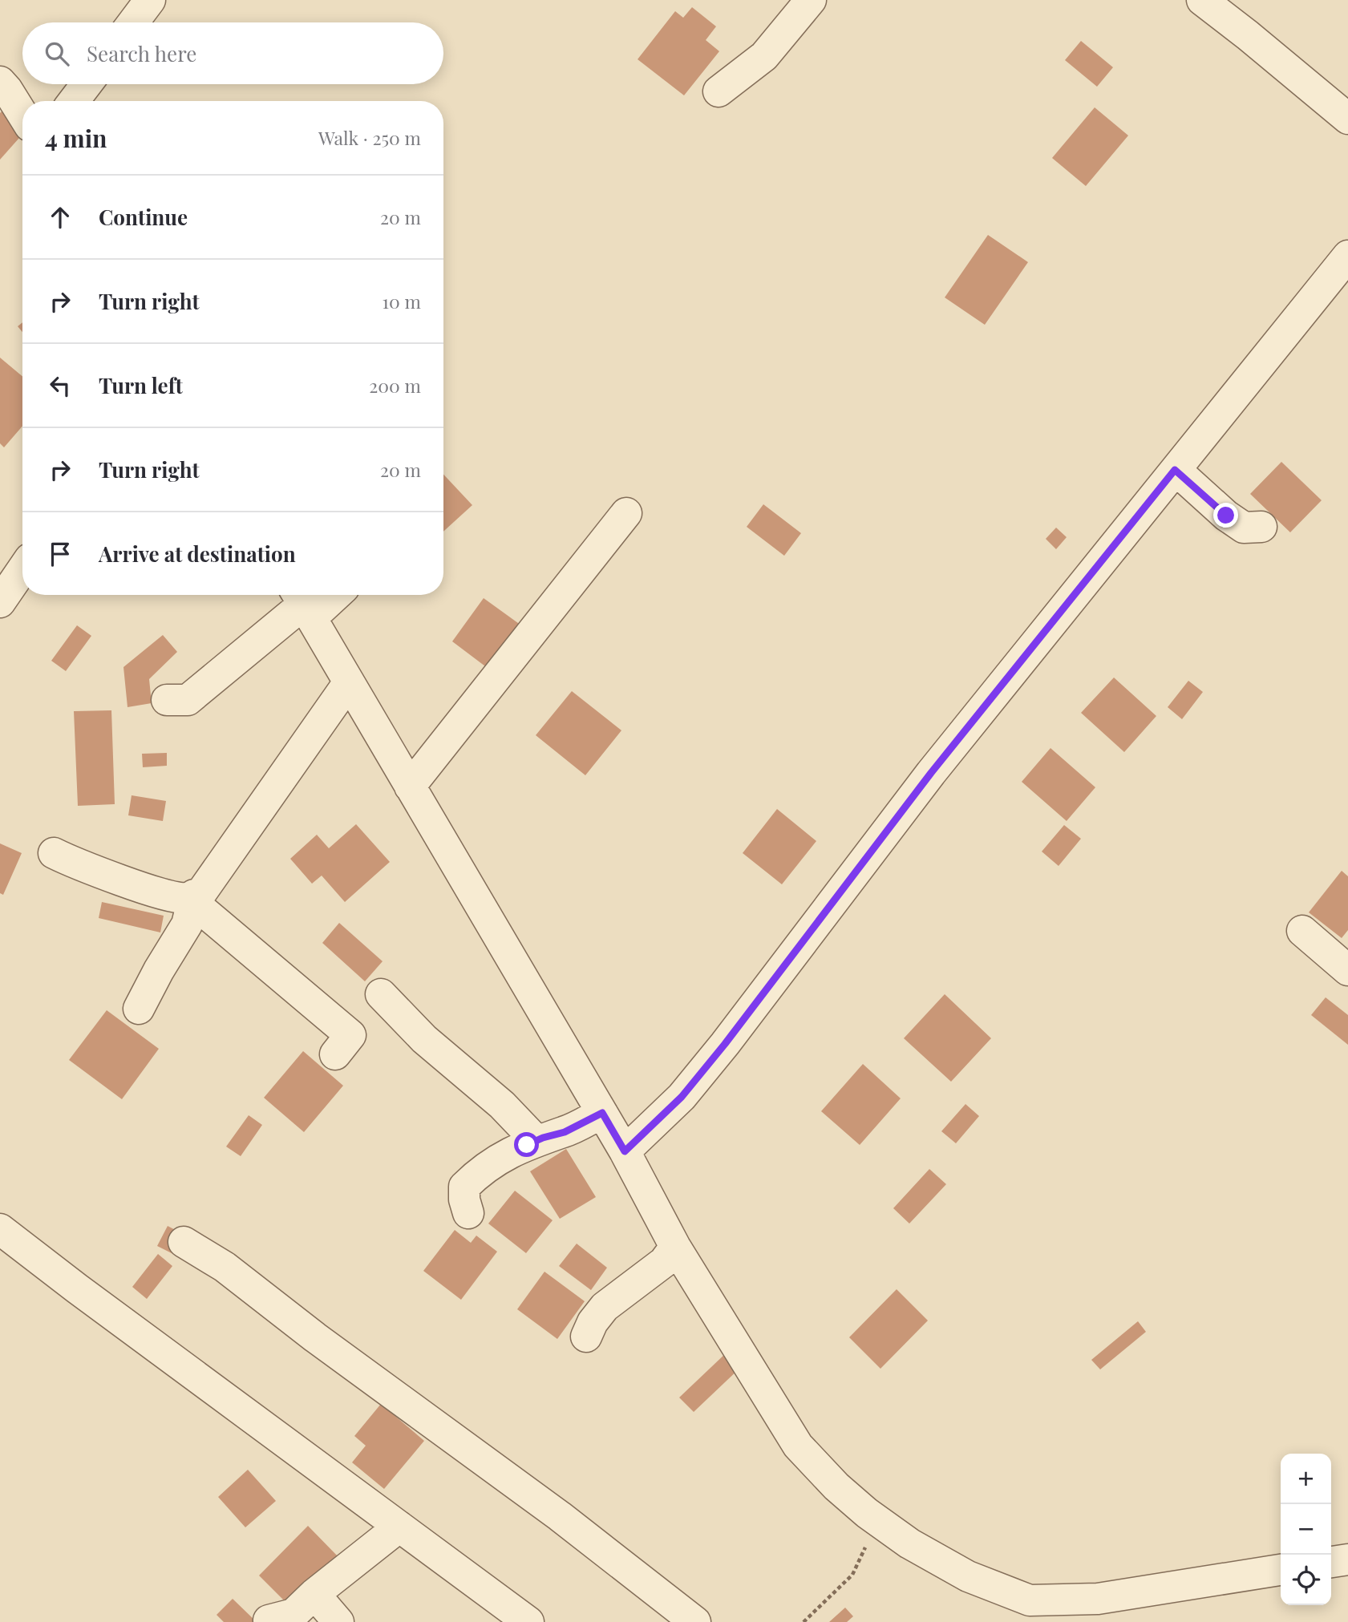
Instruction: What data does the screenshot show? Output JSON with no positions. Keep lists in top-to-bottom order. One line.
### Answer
{"page":{"search":"Search here","heading":["4 min","Walk · 250 m"],"list":[["Continue","20 m"],["Turn right","10 m"],["Turn left","200 m"],["Turn right","20 m"],"Arrive at destination"],"map_buttons":["+","−"]}}
